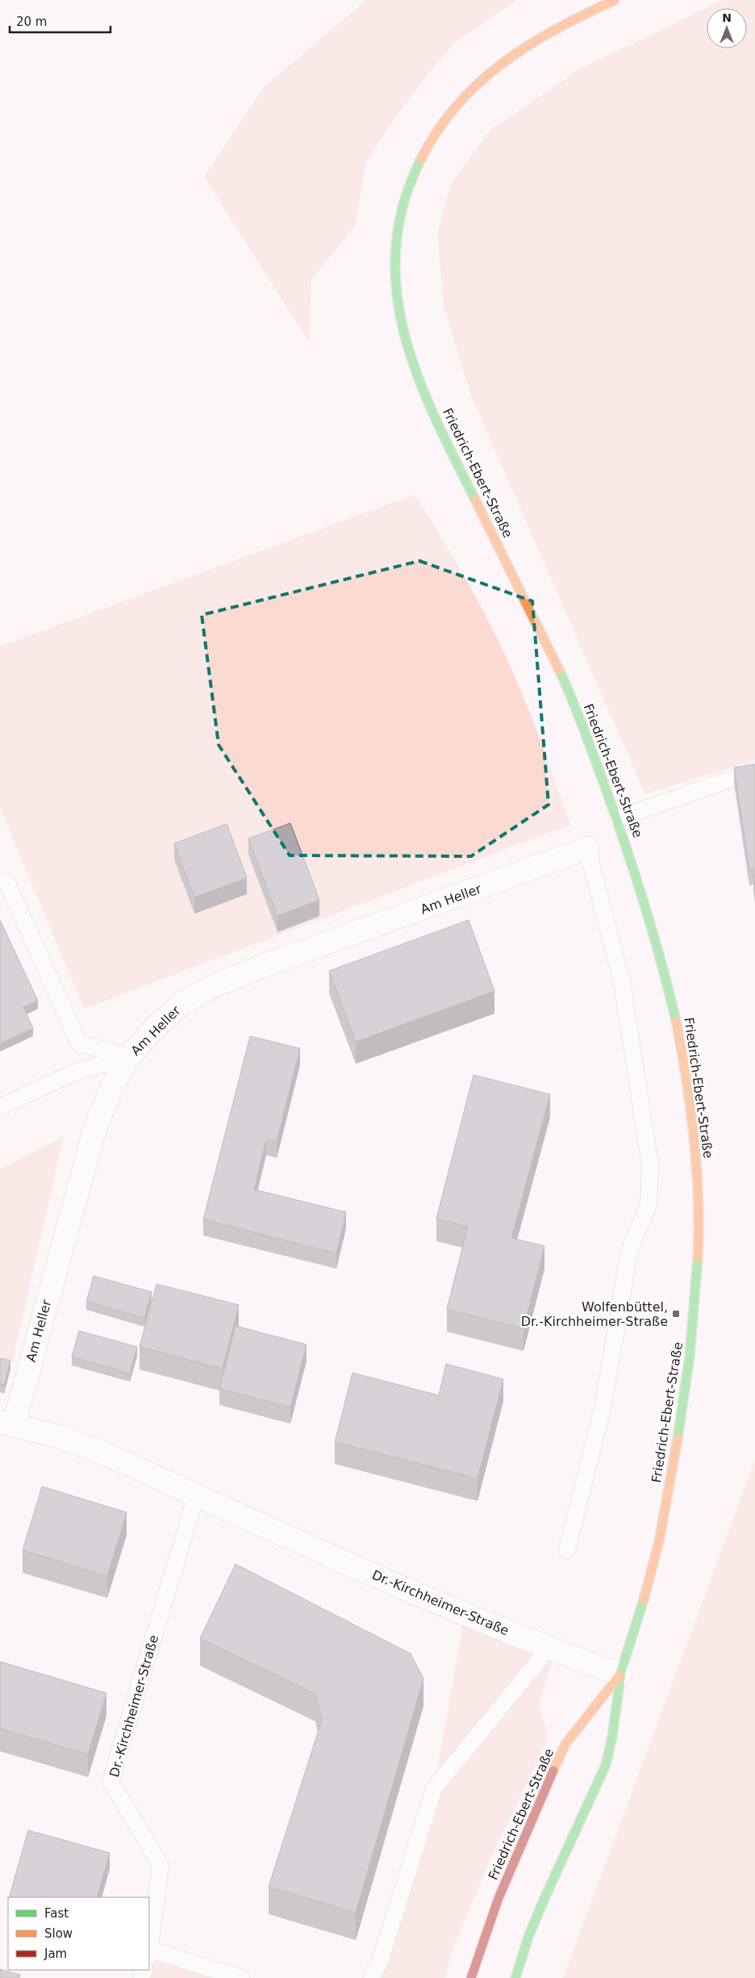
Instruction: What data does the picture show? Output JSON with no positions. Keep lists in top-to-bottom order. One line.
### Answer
{"streets":{"main road":["Friedrich-Ebert-Straße"],"street":["Am Heller","Dr.-Kirchheimer-Straße"]},"crossings":[["Friedrich-Ebert-Straße","Dr.-Kirchheimer-Straße"],["Am Heller","Dr.-Kirchheimer-Straße"]],"places":{"transit":["Wolfenbüttel, Dr.-Kirchheimer-Straße"]},"legend":["Fast","Slow","Jam"],"scale_bar":"20 m","north":"top"}
